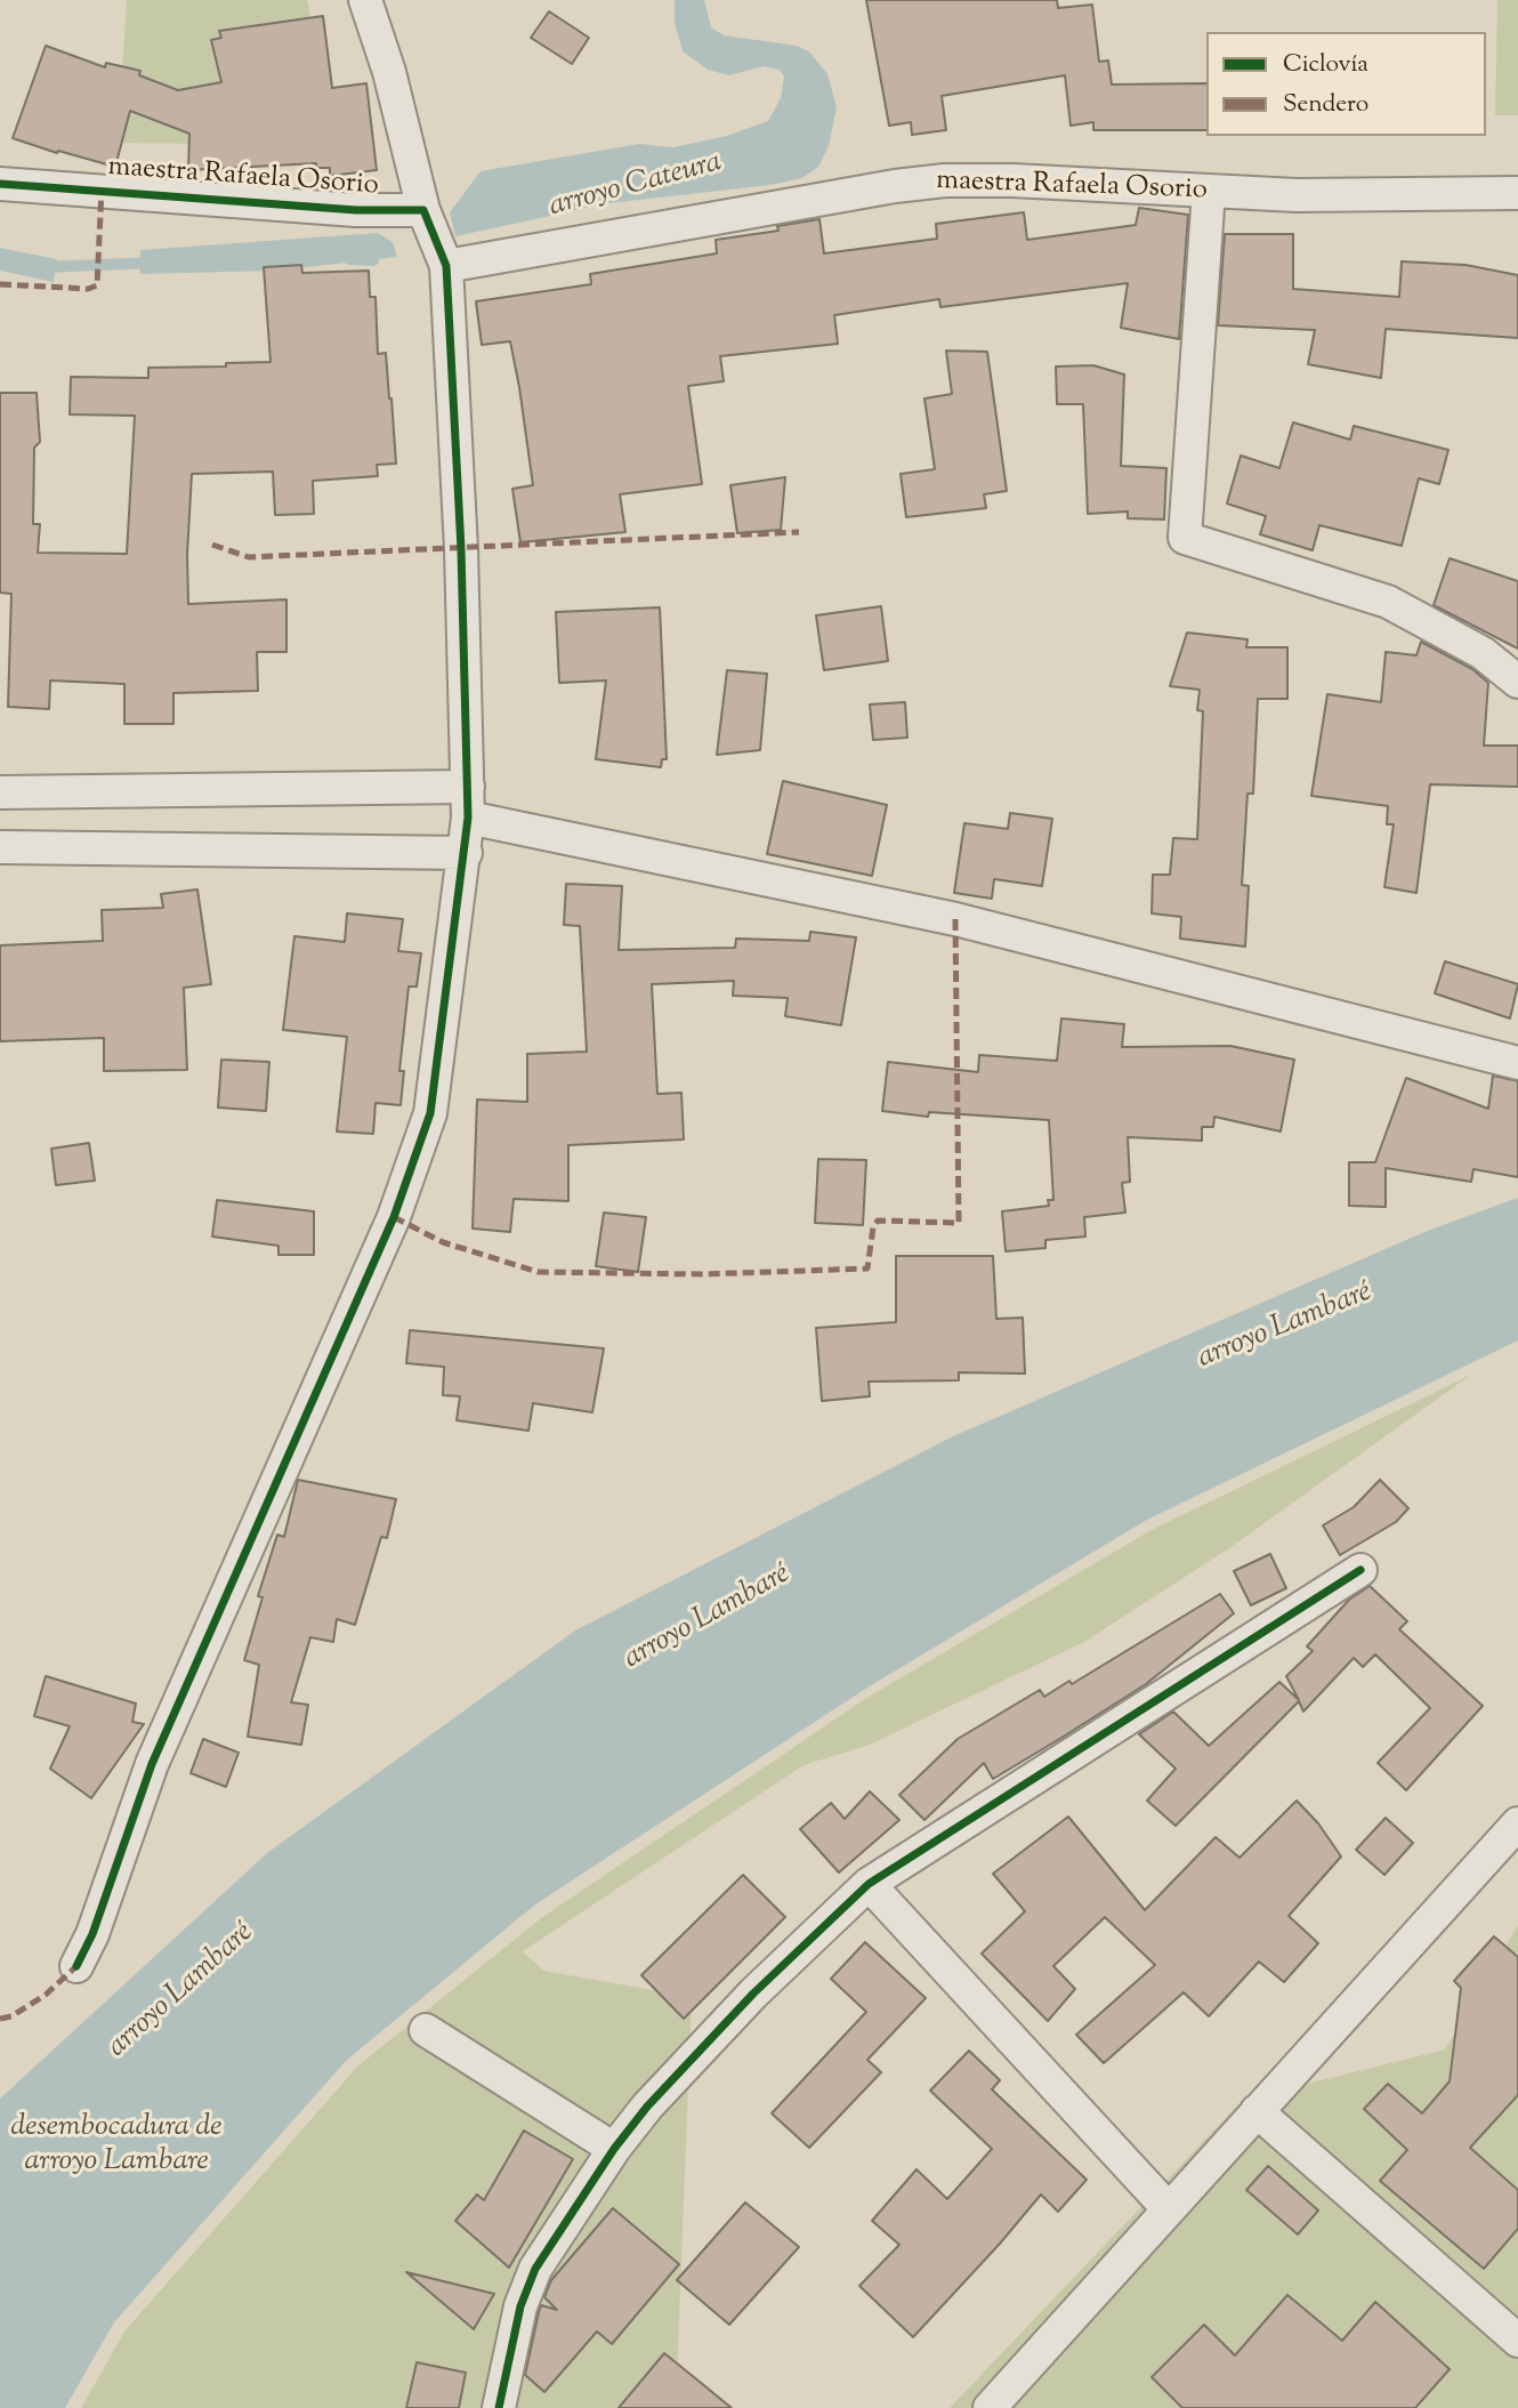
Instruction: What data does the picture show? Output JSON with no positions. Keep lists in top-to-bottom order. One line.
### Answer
{"streets":{"street":["maestra Rafaela Osorio"]},"water":["arroyo Cateura","arroyo Lambaré","desembocadura de arroyo Lambare"],"legend":["Ciclovía","Sendero"]}
